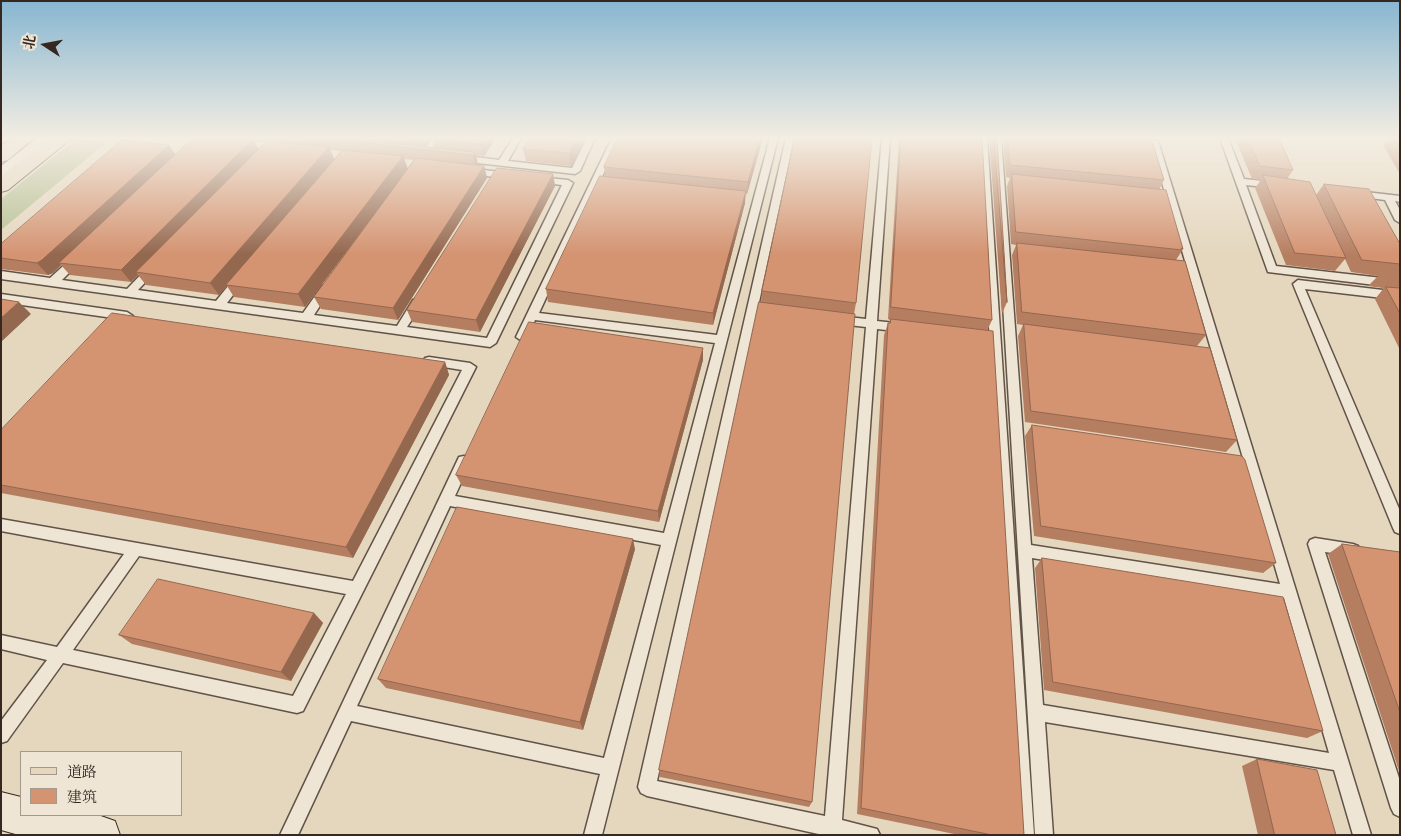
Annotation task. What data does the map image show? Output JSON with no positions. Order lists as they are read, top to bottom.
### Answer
{
  "legend": ["道路", "建筑"],
  "north": "left"
}
